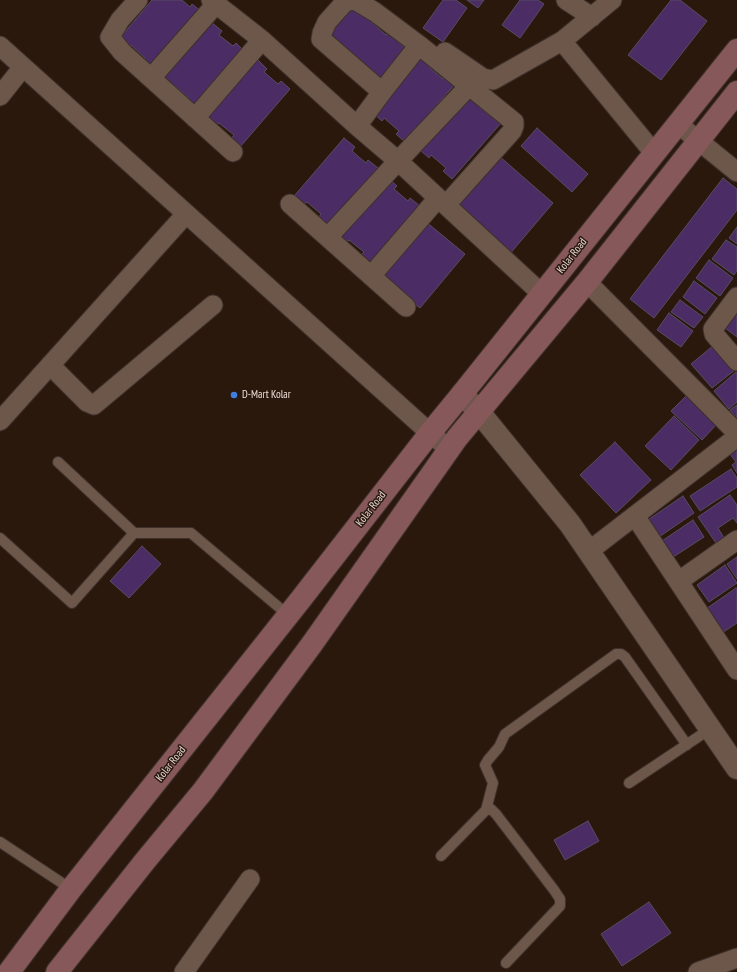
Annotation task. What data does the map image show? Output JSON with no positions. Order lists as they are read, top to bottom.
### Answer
{
  "streets": {
    "main road": ["Kolar Road"]
  },
  "places": ["D-Mart Kolar"]
}
